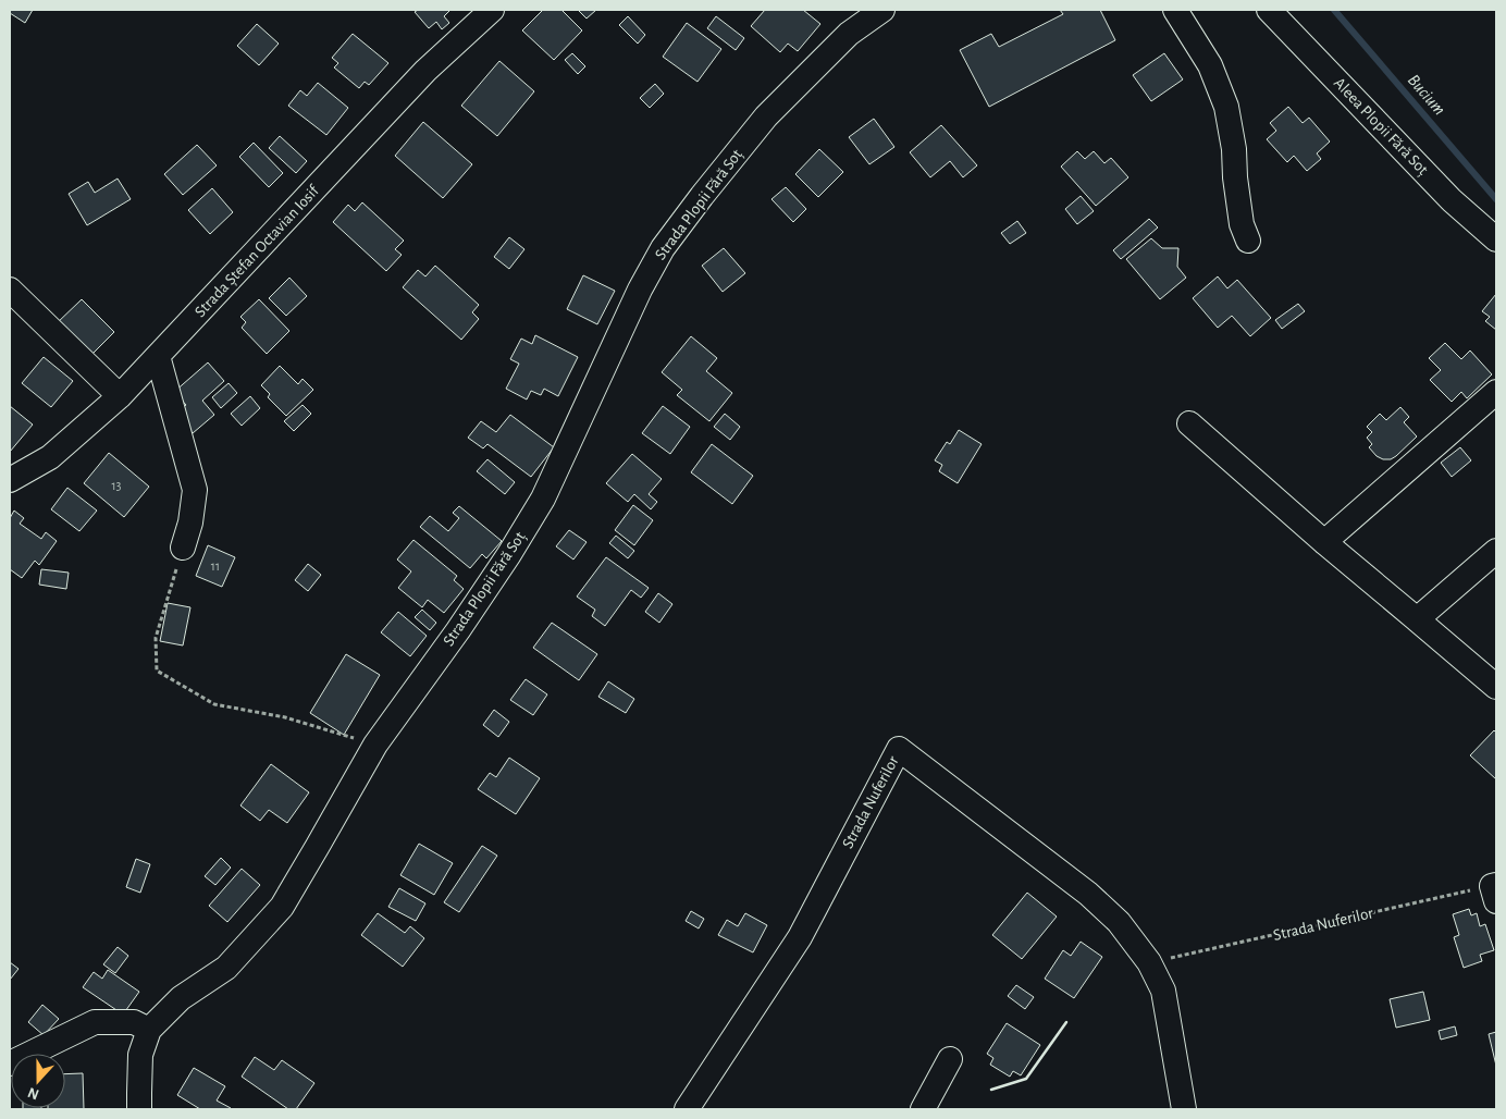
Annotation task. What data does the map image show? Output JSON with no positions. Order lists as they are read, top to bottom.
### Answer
{
  "streets": {
    "street": [
      "Aleea Plopii Fără Soț",
      "Strada Plopii Fără Soț",
      "Strada Ștefan Octavian Iosif",
      "Strada Nuferilor"
    ]
  },
  "water": ["Bucium"],
  "house_numbers": ["13", "11"],
  "north": "bottom"
}
